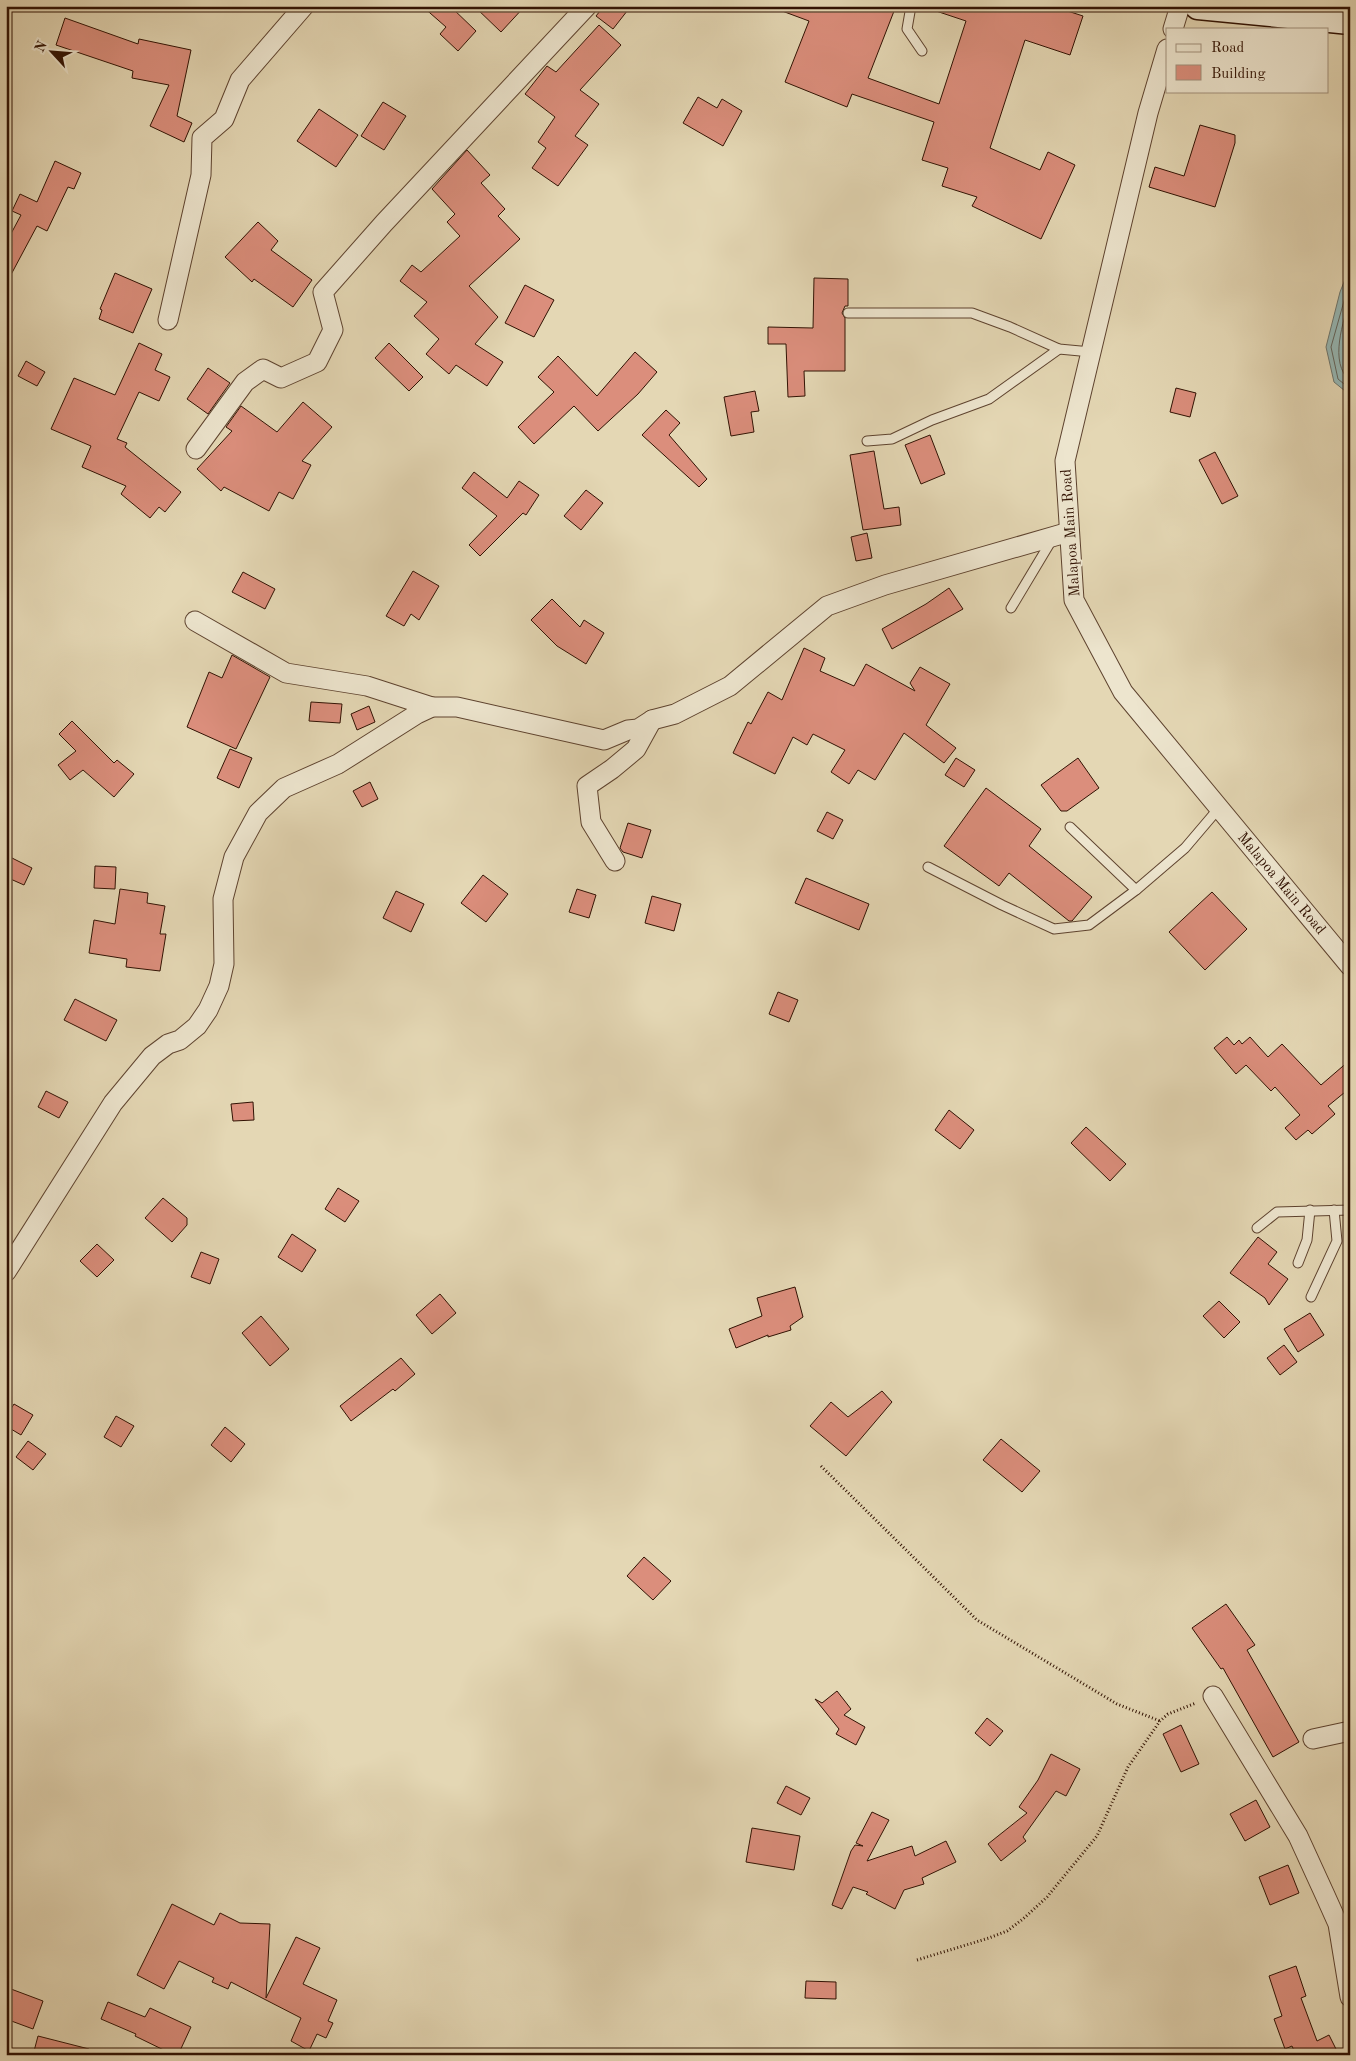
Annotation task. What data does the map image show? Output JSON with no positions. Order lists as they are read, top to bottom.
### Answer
{
  "streets": {
    "street": ["Malapoa Main Road"]
  },
  "legend": ["Road", "Building"],
  "north": "top left"
}
